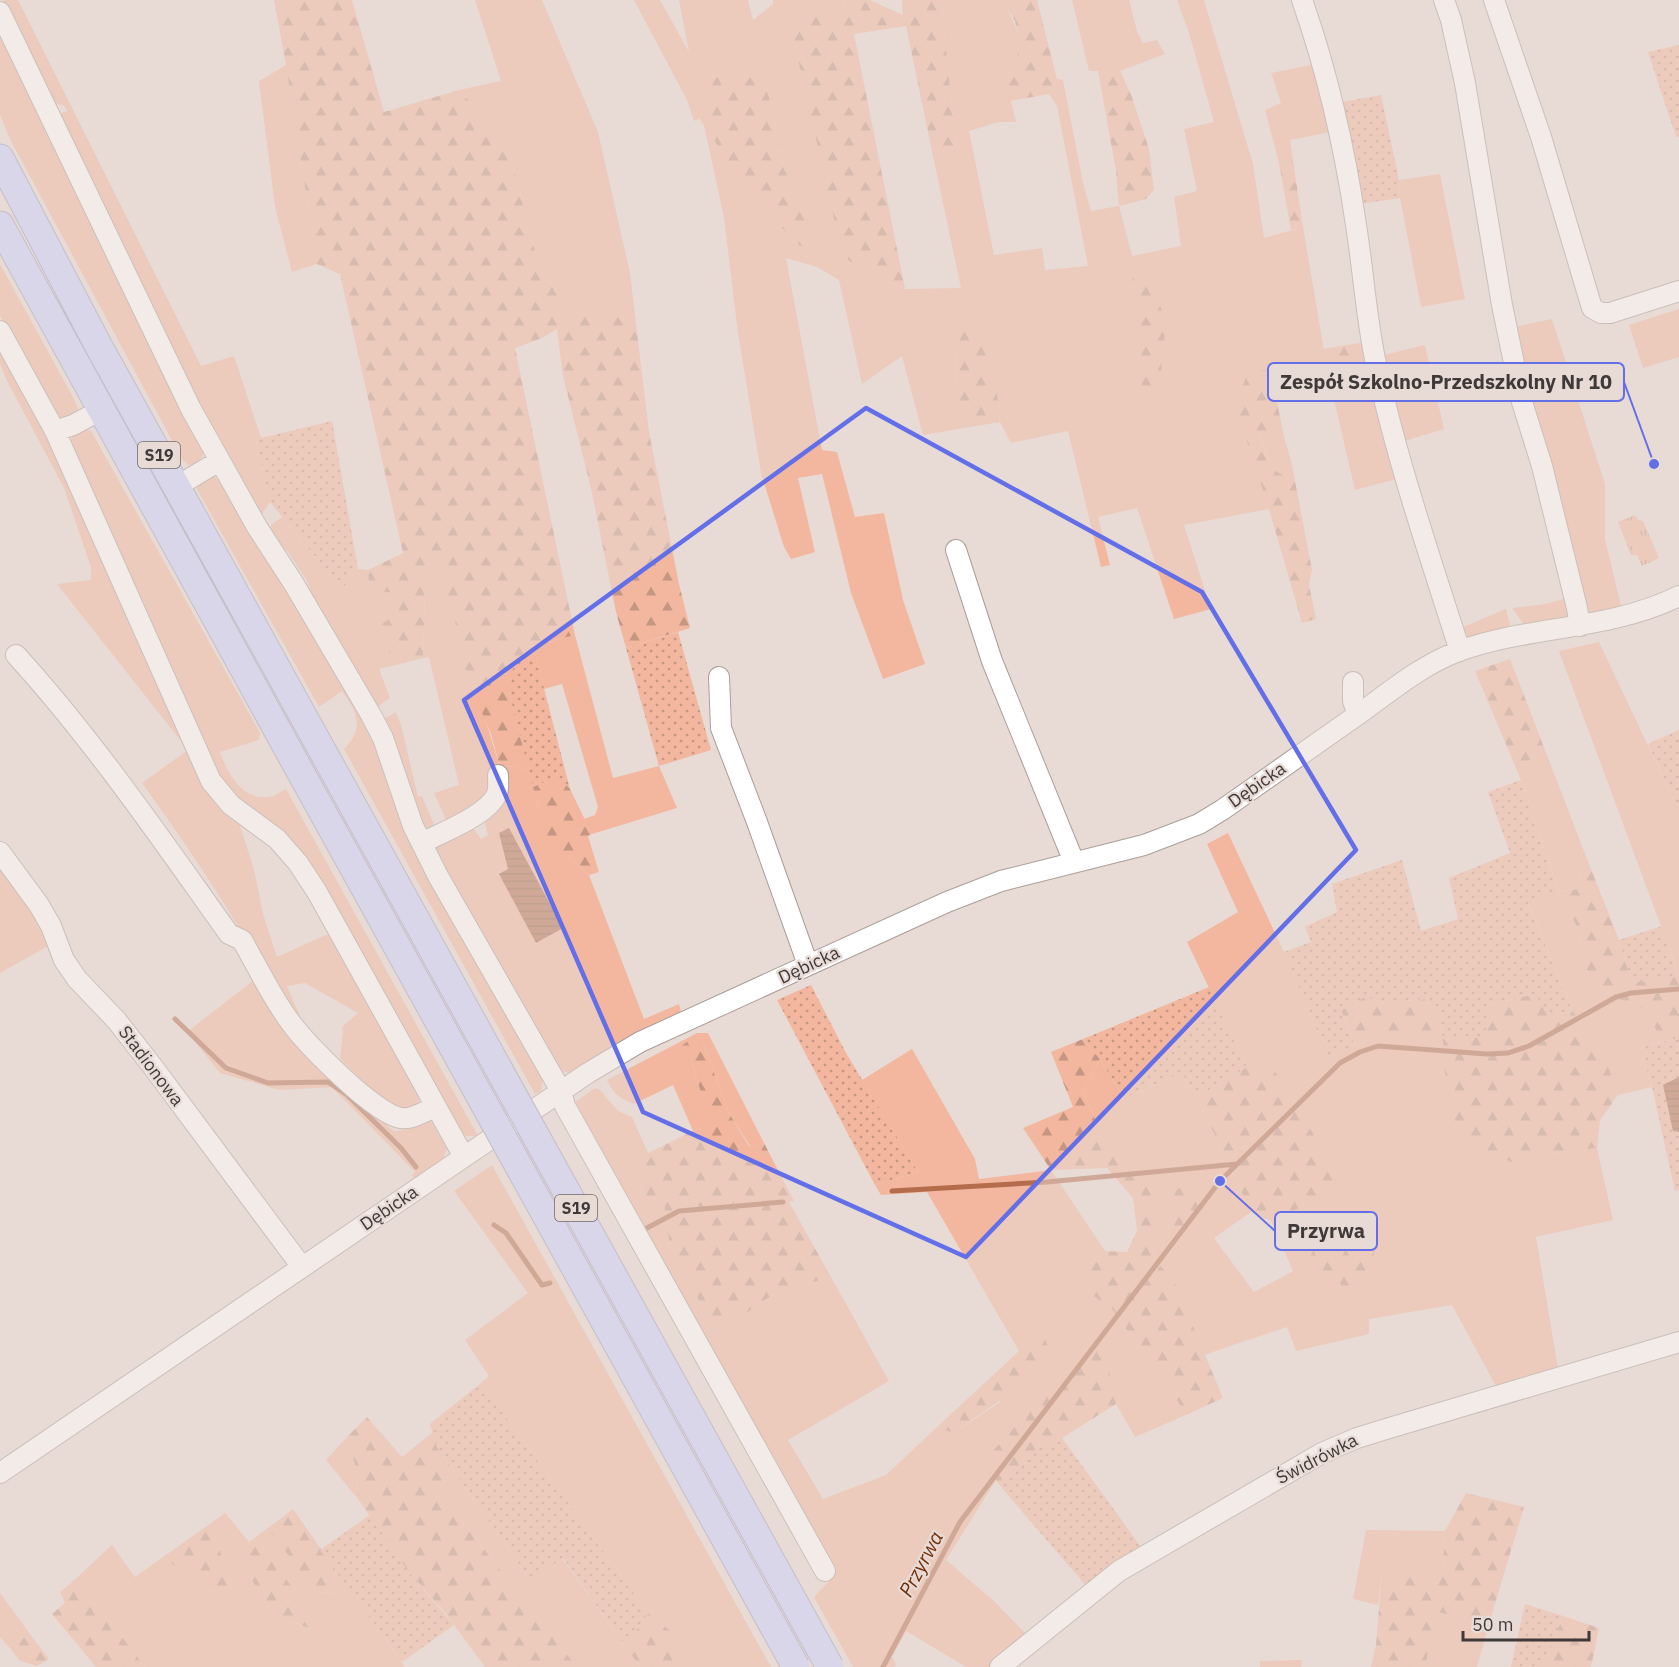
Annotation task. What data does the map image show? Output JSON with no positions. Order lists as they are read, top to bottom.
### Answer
{
  "streets": {
    "highway": ["S19"],
    "street": ["Dębicka", "Stadionowa", "Świdrówka"]
  },
  "crossings": [
    ["Dębicka", "Stadionowa"]
  ],
  "water": ["Przyrwa"],
  "places": ["Zespół Szkolno-Przedszkolny Nr 10", "Przyrwa"],
  "scale_bar": "50 m"
}
